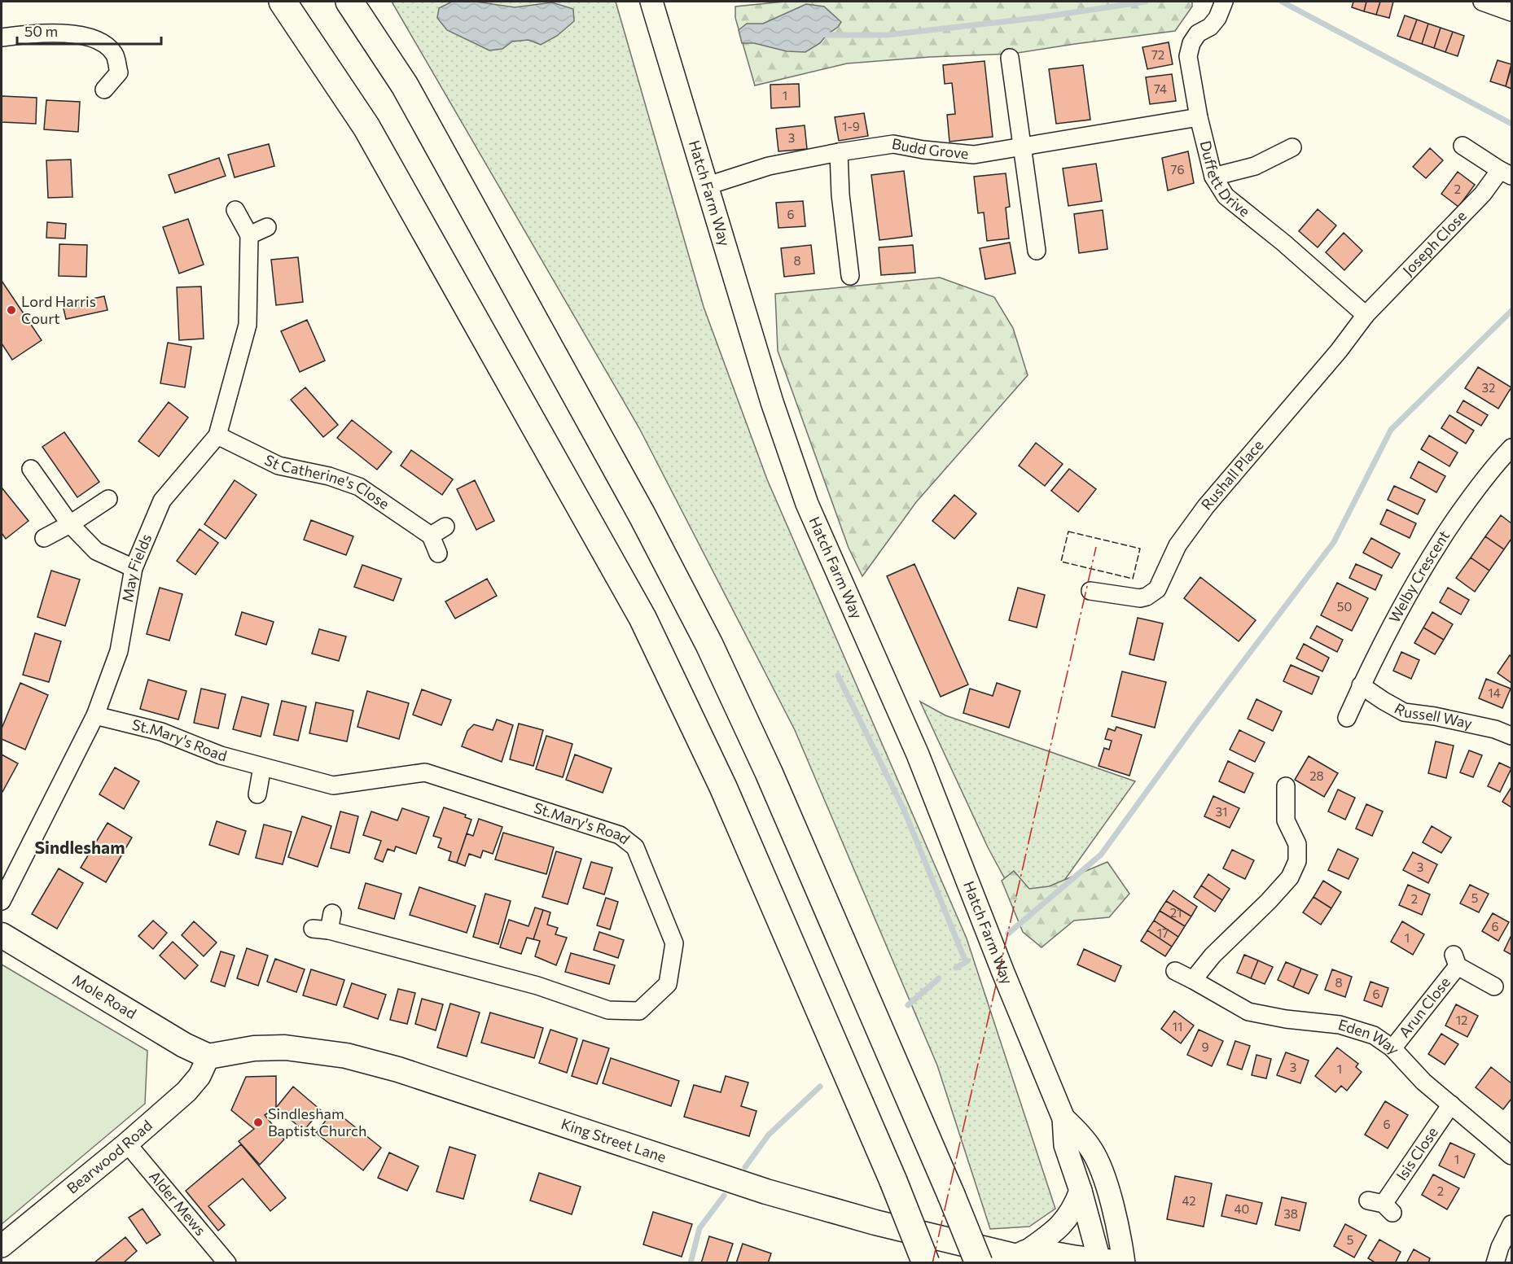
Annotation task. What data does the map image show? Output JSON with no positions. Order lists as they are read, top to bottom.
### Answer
{
  "streets": {
    "main road": ["Mole Road", "King Street Lane"],
    "street": [
      "Budd Grove",
      "Duffett Drive",
      "Hatch Farm Way",
      "Joseph Close",
      "Rushall Place",
      "St Catherine's Close",
      "May Fields",
      "Welby Crescent",
      "Russell Way",
      "St.Mary's Road",
      "Arun Close",
      "Eden Way",
      "Isis Close",
      "Bearwood Road",
      "Alder Mews"
    ]
  },
  "crossings": [
    ["Budd Grove", "Duffett Drive"],
    ["Budd Grove", "Hatch Farm Way"],
    ["Duffett Drive", "Joseph Close"],
    ["Duffett Drive", "Rushall Place"],
    ["Hatch Farm Way", "King Street Lane"],
    ["Joseph Close", "Rushall Place"],
    ["St Catherine's Close", "May Fields"],
    ["May Fields", "St.Mary's Road"],
    ["Welby Crescent", "Russell Way"],
    ["Mole Road", "King Street Lane"],
    ["Mole Road", "Bearwood Road"],
    ["Arun Close", "Eden Way"],
    ["Eden Way", "Isis Close"],
    ["King Street Lane", "Bearwood Road"],
    ["Bearwood Road", "Alder Mews"]
  ],
  "districts": ["Sindlesham"],
  "places": ["Lord Harris Court", "Sindlesham Baptist Church"],
  "house_numbers": [
    "72",
    "74",
    "1",
    "1-9",
    "3",
    "76",
    "2",
    "6",
    "8",
    "32",
    "50",
    "14",
    "28",
    "31",
    "3",
    "5",
    "2",
    "21",
    "6",
    "17",
    "1",
    "8",
    "6",
    "12",
    "11",
    "9",
    "3",
    "1",
    "6",
    "1",
    "2",
    "42",
    "40",
    "38",
    "5"
  ],
  "scale_bar": "50 m"
}
